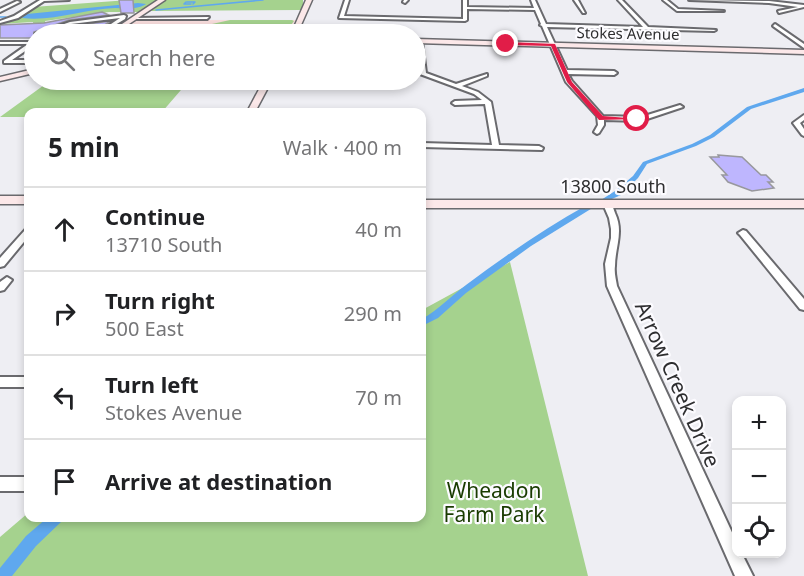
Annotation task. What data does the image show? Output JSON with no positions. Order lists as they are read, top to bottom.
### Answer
{
  "streets": {
    "street": ["Stokes Avenue", "13800 South", "Arrow Creek Drive"]
  },
  "crossings": [
    ["13800 South", "Arrow Creek Drive"]
  ],
  "parks": ["Wheadon Farm Park"],
  "page": {
    "search": "Search here",
    "heading": ["5 min", "Walk · 400 m"],
    "list": [
      ["Continue", "13710 South", "40 m"],
      ["Turn right", "500 East", "290 m"],
      ["Turn left", "Stokes Avenue", "70 m"],
      "Arrive at destination"
    ],
    "map_buttons": ["+", "−"]
  }
}
